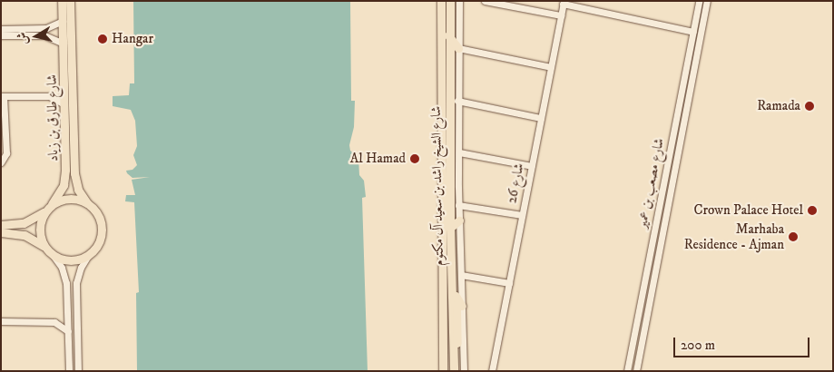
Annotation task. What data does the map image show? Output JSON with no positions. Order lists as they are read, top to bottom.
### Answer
{
  "streets": {
    "main road": ["شارع طارق بن زياد", "شارع الشيخ راشد بن سعيد آل مكتوم"],
    "street": ["شارع 26", "شارع مصعب بن عمير"]
  },
  "places": [
    "Hangar",
    "Ramada",
    "Al Hamad",
    "Crown Palace Hotel",
    "Marhaba Residence - Ajman"
  ],
  "scale_bar": "200 m",
  "north": "left"
}
